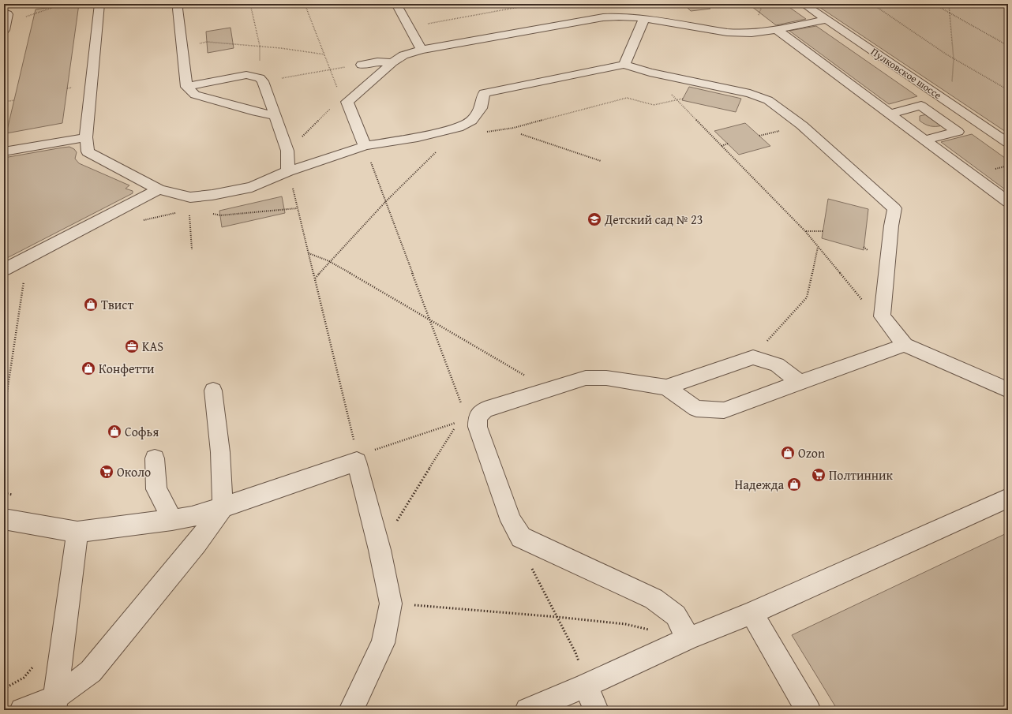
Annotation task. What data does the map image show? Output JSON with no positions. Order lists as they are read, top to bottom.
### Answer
{
  "streets": {
    "street": ["Пулковское шоссе"]
  },
  "places": {
    "school or university": ["Детский сад № 23"],
    "shop": [
      "Твист",
      "Конфетти",
      "Софья",
      "Ozon",
      "Надежда"
    ],
    "office": ["KAS"],
    "supermarket": ["Около", "Полтинник"]
  }
}
